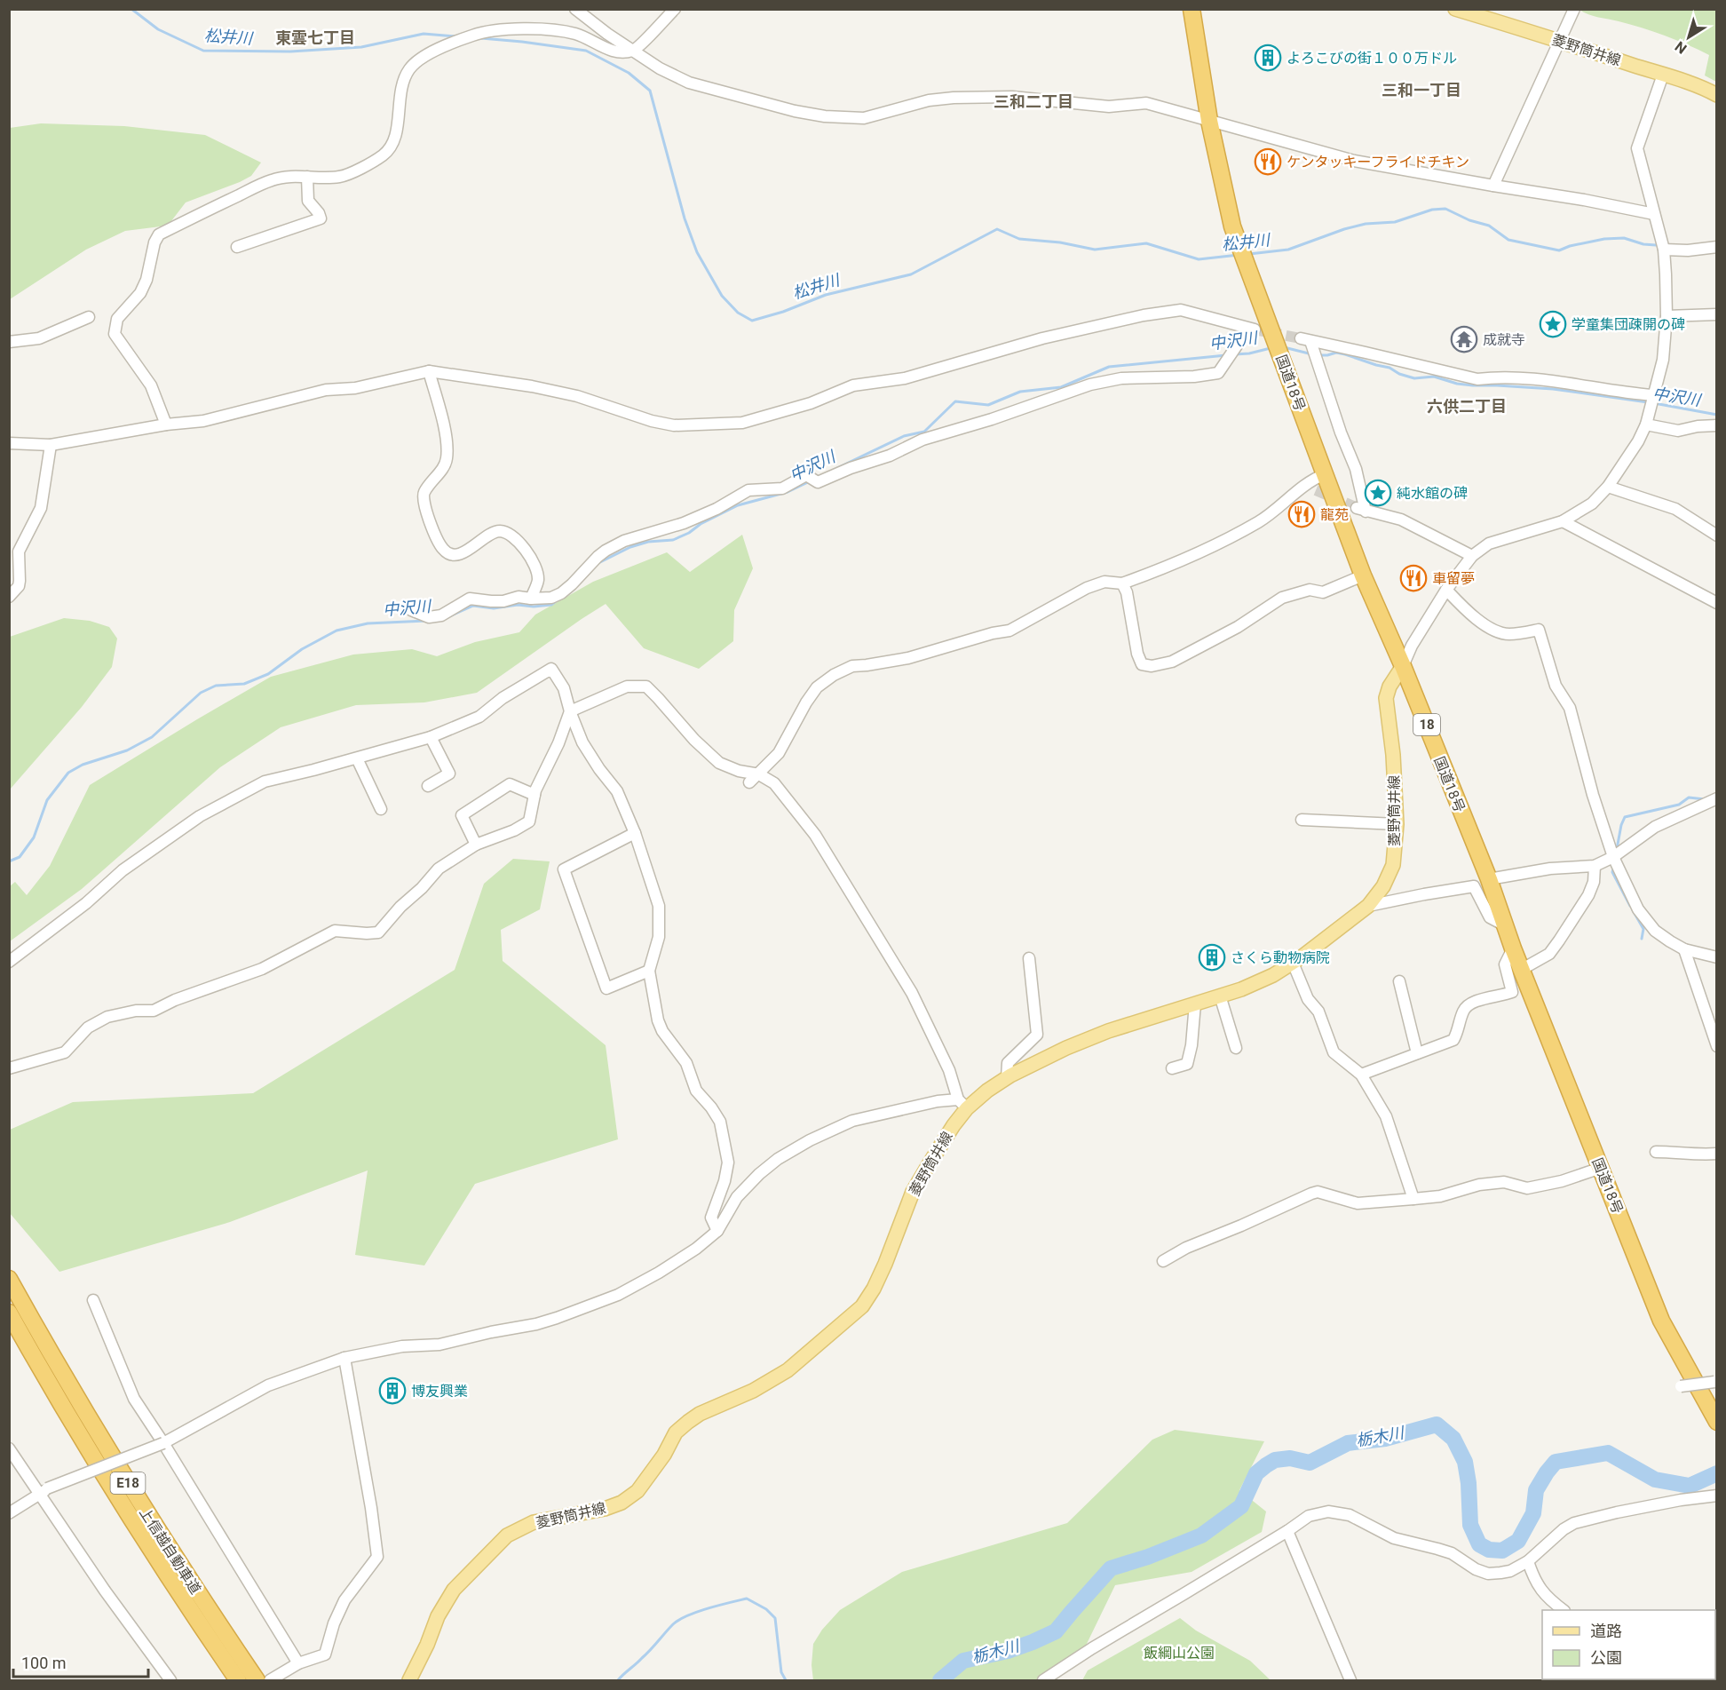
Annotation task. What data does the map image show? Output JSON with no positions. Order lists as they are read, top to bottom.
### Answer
{
  "streets": {
    "highway": [
      "国道18号",
      "18",
      "E18",
      "上信越自動車道"
    ],
    "main road": ["菱野筒井線"]
  },
  "crossings": [
    ["菱野筒井線", "国道18号"]
  ],
  "districts": [
    "東雲七丁目",
    "三和一丁目",
    "三和二丁目",
    "六供二丁目"
  ],
  "water": ["松井川", "中沢川", "栃木川"],
  "parks": ["飯綱山公園"],
  "places": {
    "building": ["よろこびの街１００万ドル", "さくら動物病院", "博友興業"],
    "restaurant": ["ケンタッキーフライドチキン", "龍苑", "車留夢"],
    "place": ["学童集団疎開の碑", "純水館の碑"],
    "temple": ["成就寺"]
  },
  "legend": ["道路", "公園"],
  "scale_bar": "100 m",
  "north": "bottom left"
}
